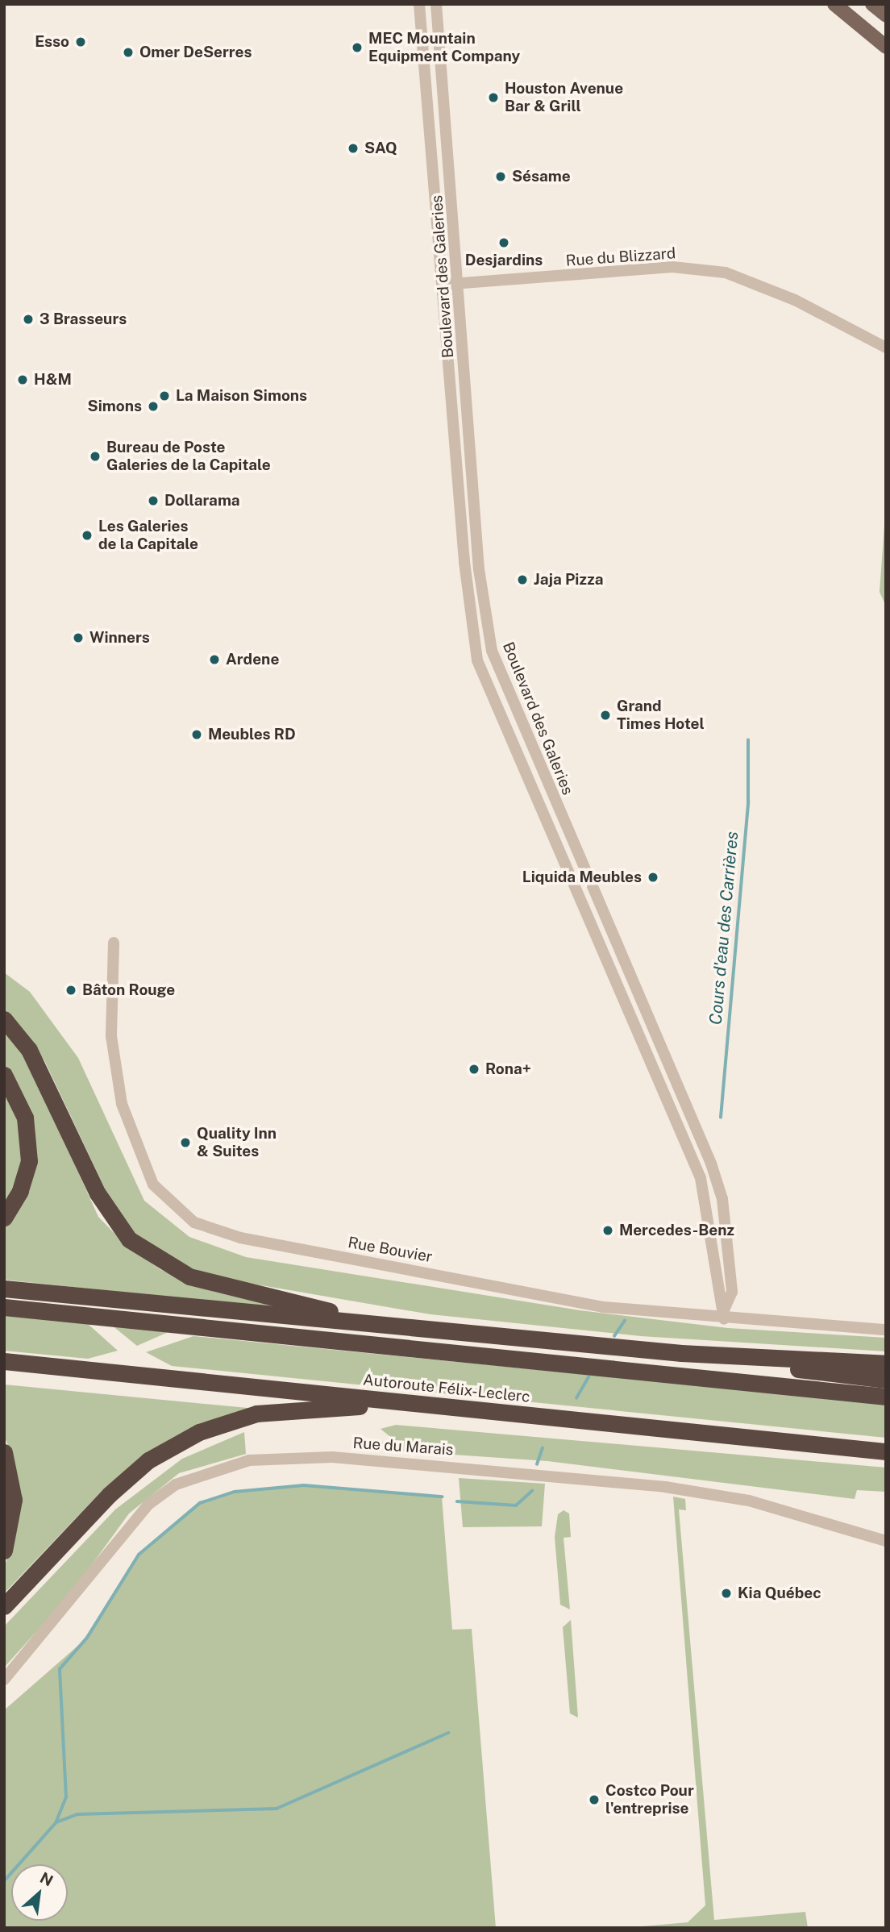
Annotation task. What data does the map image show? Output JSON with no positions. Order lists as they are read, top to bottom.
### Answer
{
  "streets": {
    "highway": ["Autoroute Félix-Leclerc"],
    "street": [
      "Rue du Blizzard",
      "Boulevard des Galeries",
      "Rue Bouvier",
      "Rue du Marais"
    ]
  },
  "crossings": [
    ["Rue du Blizzard", "Boulevard des Galeries"],
    ["Boulevard des Galeries", "Rue Bouvier"]
  ],
  "water": ["Cours d'eau des Carrières"],
  "places": [
    "Esso",
    "MEC Mountain Equipment Company",
    "Omer DeSerres",
    "Houston Avenue Bar & Grill",
    "SAQ",
    "Sésame",
    "Desjardins",
    "3 Brasseurs",
    "H&M",
    "La Maison Simons",
    "Simons",
    "Bureau de Poste Galeries de la Capitale",
    "Dollarama",
    "Les Galeries de la Capitale",
    "Jaja Pizza",
    "Winners",
    "Ardene",
    "Grand Times Hotel",
    "Meubles RD",
    "Liquida Meubles",
    "Bâton Rouge",
    "Rona+",
    "Quality Inn & Suites",
    "Mercedes-Benz",
    "Kia Québec",
    "Costco Pour l'entreprise"
  ],
  "north": "top right"
}
